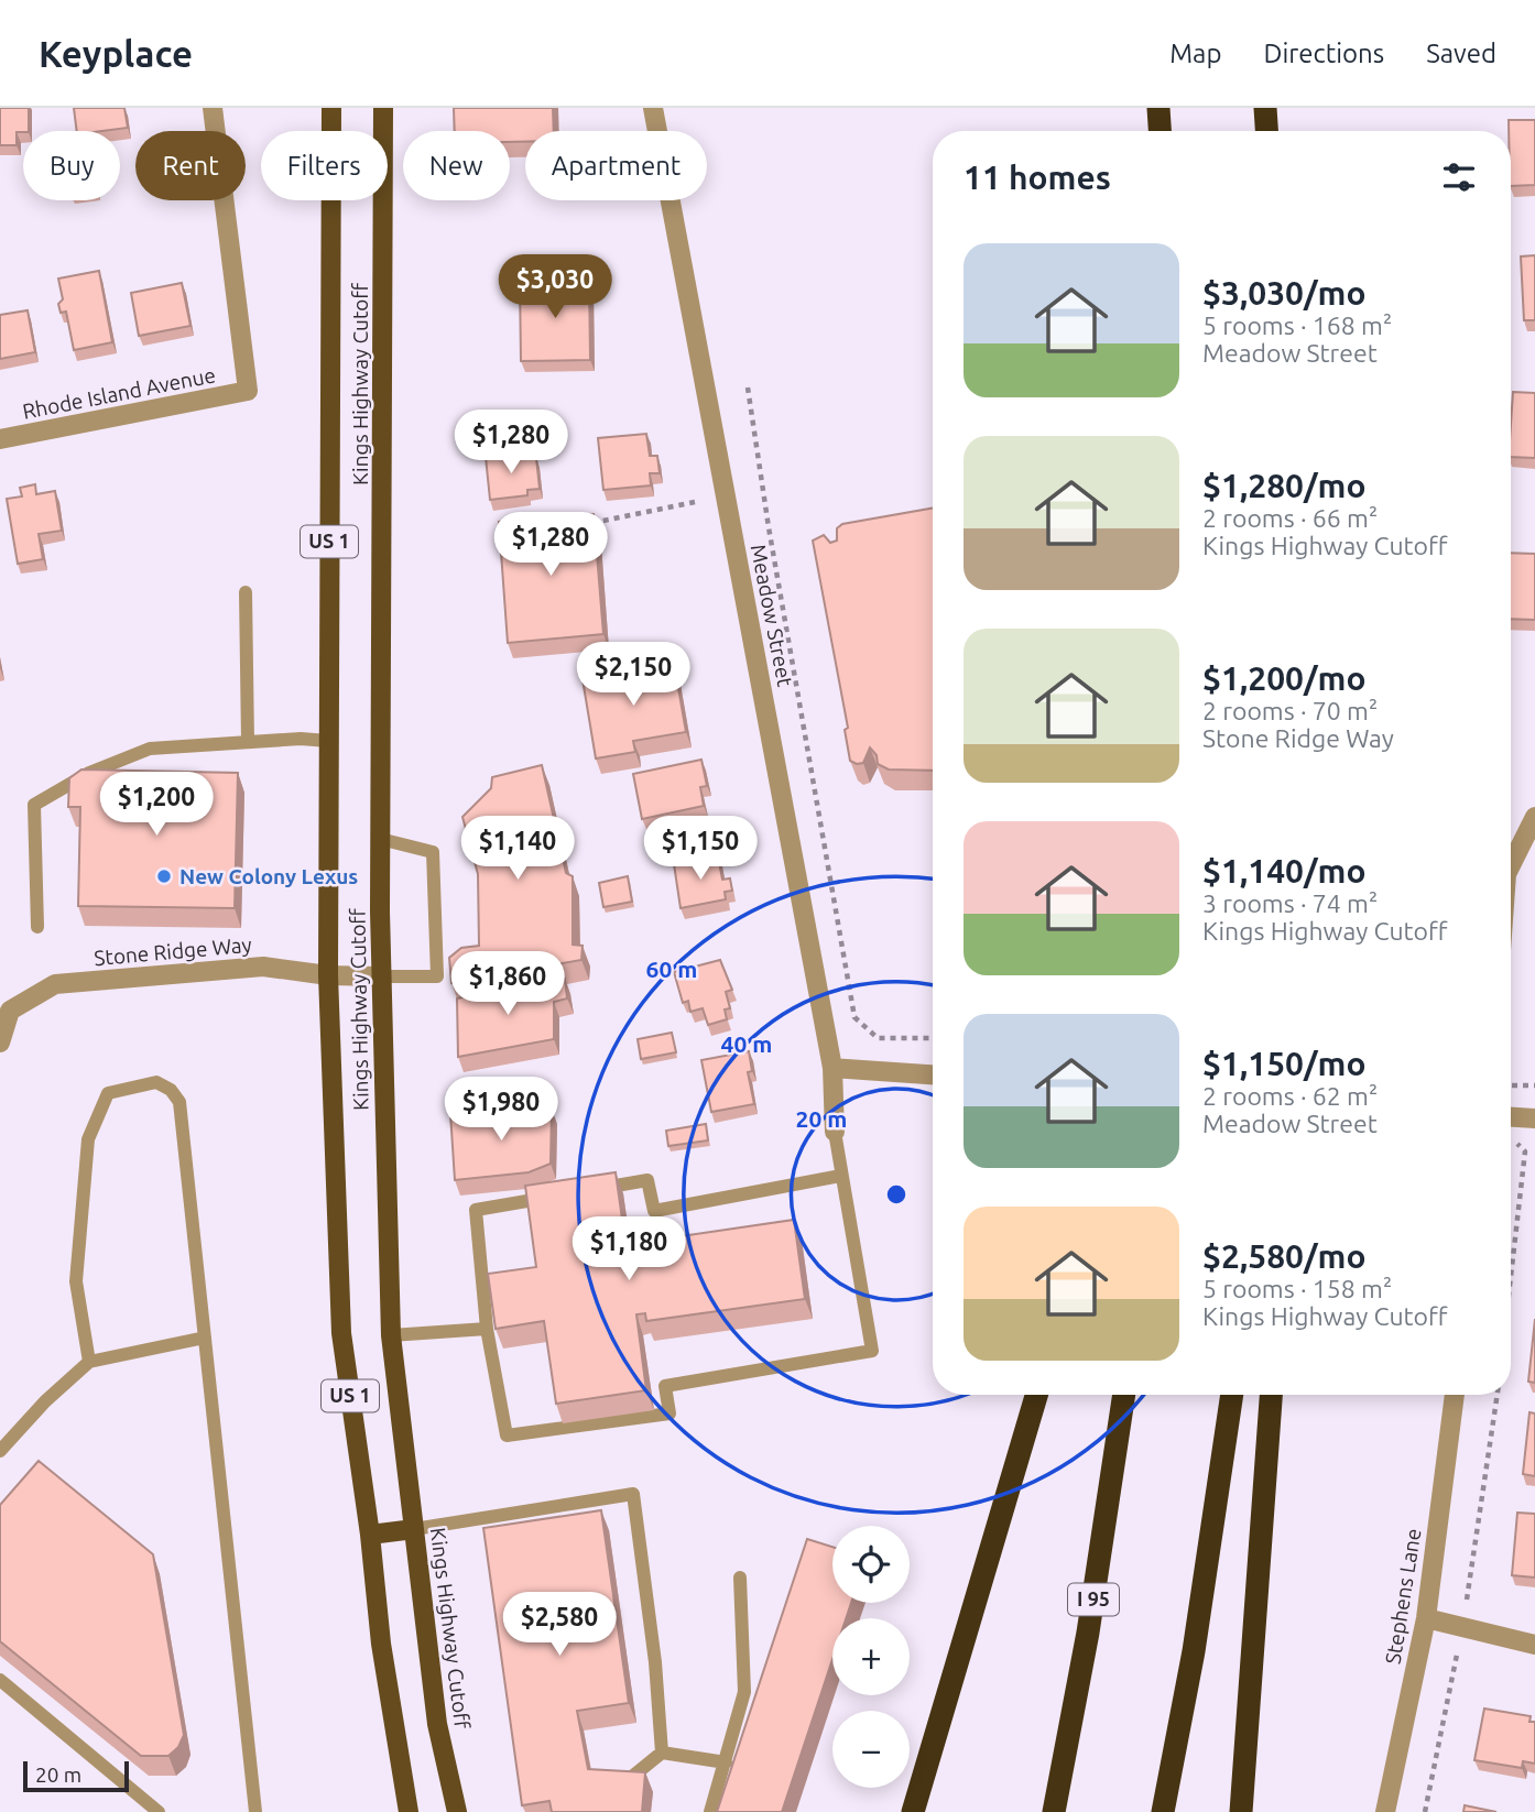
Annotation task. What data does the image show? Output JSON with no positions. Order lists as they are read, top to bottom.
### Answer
{
  "streets": {
    "highway": ["I 95"],
    "main road": ["Kings Highway Cutoff", "US 1"],
    "street": [
      "Rhode Island Avenue",
      "Meadow Street",
      "Stone Ridge Way",
      "Stephens Lane"
    ]
  },
  "crossings": [
    ["Kings Highway Cutoff", "Stone Ridge Way"]
  ],
  "places": ["New Colony Lexus"],
  "scale_bar": "20 m",
  "page": {
    "header": "Keyplace",
    "nav": ["Map", "Directions", "Saved"],
    "chip": [
      "Buy",
      "Rent",
      "Filters",
      "New",
      "Apartment"
    ],
    "heading": "11 homes",
    "list": [
      {
        "name": "$3,030/mo",
        "note": "5 rooms · 168 m² · Meadow Street"
      },
      {
        "name": "$1,280/mo",
        "note": "2 rooms · 66 m² · Kings Highway Cutoff"
      },
      {
        "name": "$1,200/mo",
        "note": "2 rooms · 70 m² · Stone Ridge Way"
      },
      {
        "name": "$1,140/mo",
        "note": "3 rooms · 74 m² · Kings Highway Cutoff"
      },
      {
        "name": "$1,150/mo",
        "note": "2 rooms · 62 m² · Meadow Street"
      },
      {
        "name": "$2,580/mo",
        "note": "5 rooms · 158 m² · Kings Highway Cutoff"
      }
    ],
    "price": [
      "$3,030",
      "$1,280",
      "$1,280",
      "$2,150",
      "$1,200",
      "$1,140",
      "$1,150",
      "$1,860",
      "$1,980",
      "$1,180",
      "$2,580"
    ],
    "map_buttons": ["+", "−"],
    "scale": "20 m"
  },
  "rings": ["60 m", "40 m", "20 m"]
}
